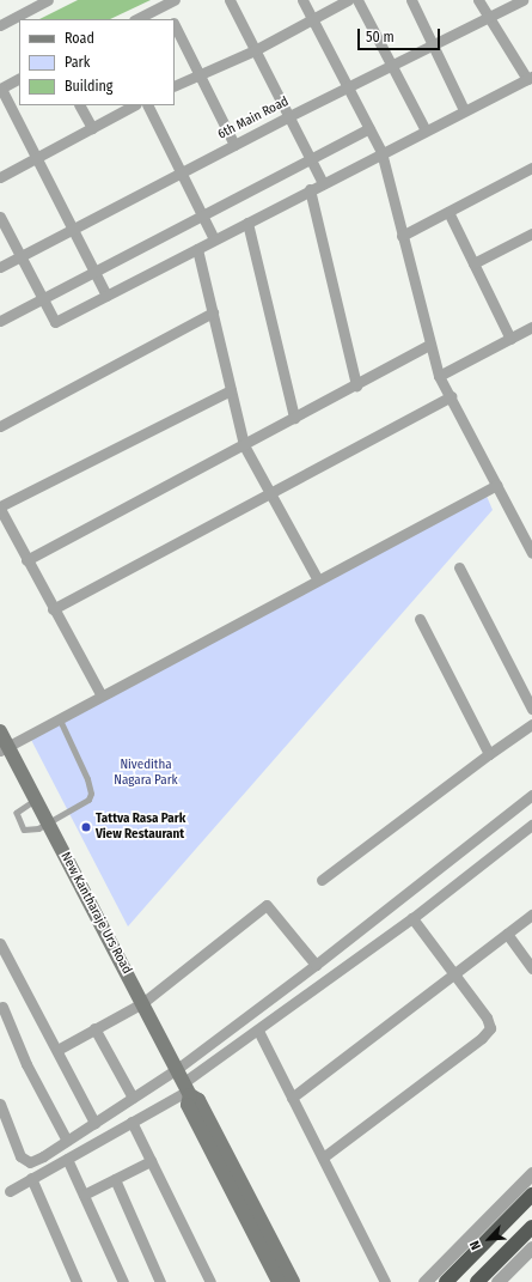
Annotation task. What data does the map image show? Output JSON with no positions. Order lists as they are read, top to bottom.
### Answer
{
  "streets": {
    "main road": ["New Kantharaje Urs Road"],
    "street": ["6th Main Road"]
  },
  "parks": ["Niveditha Nagara Park"],
  "places": ["Tattva Rasa Park View Restaurant"],
  "legend": ["Road", "Park", "Building"],
  "scale_bar": "50 m",
  "north": "bottom left"
}
